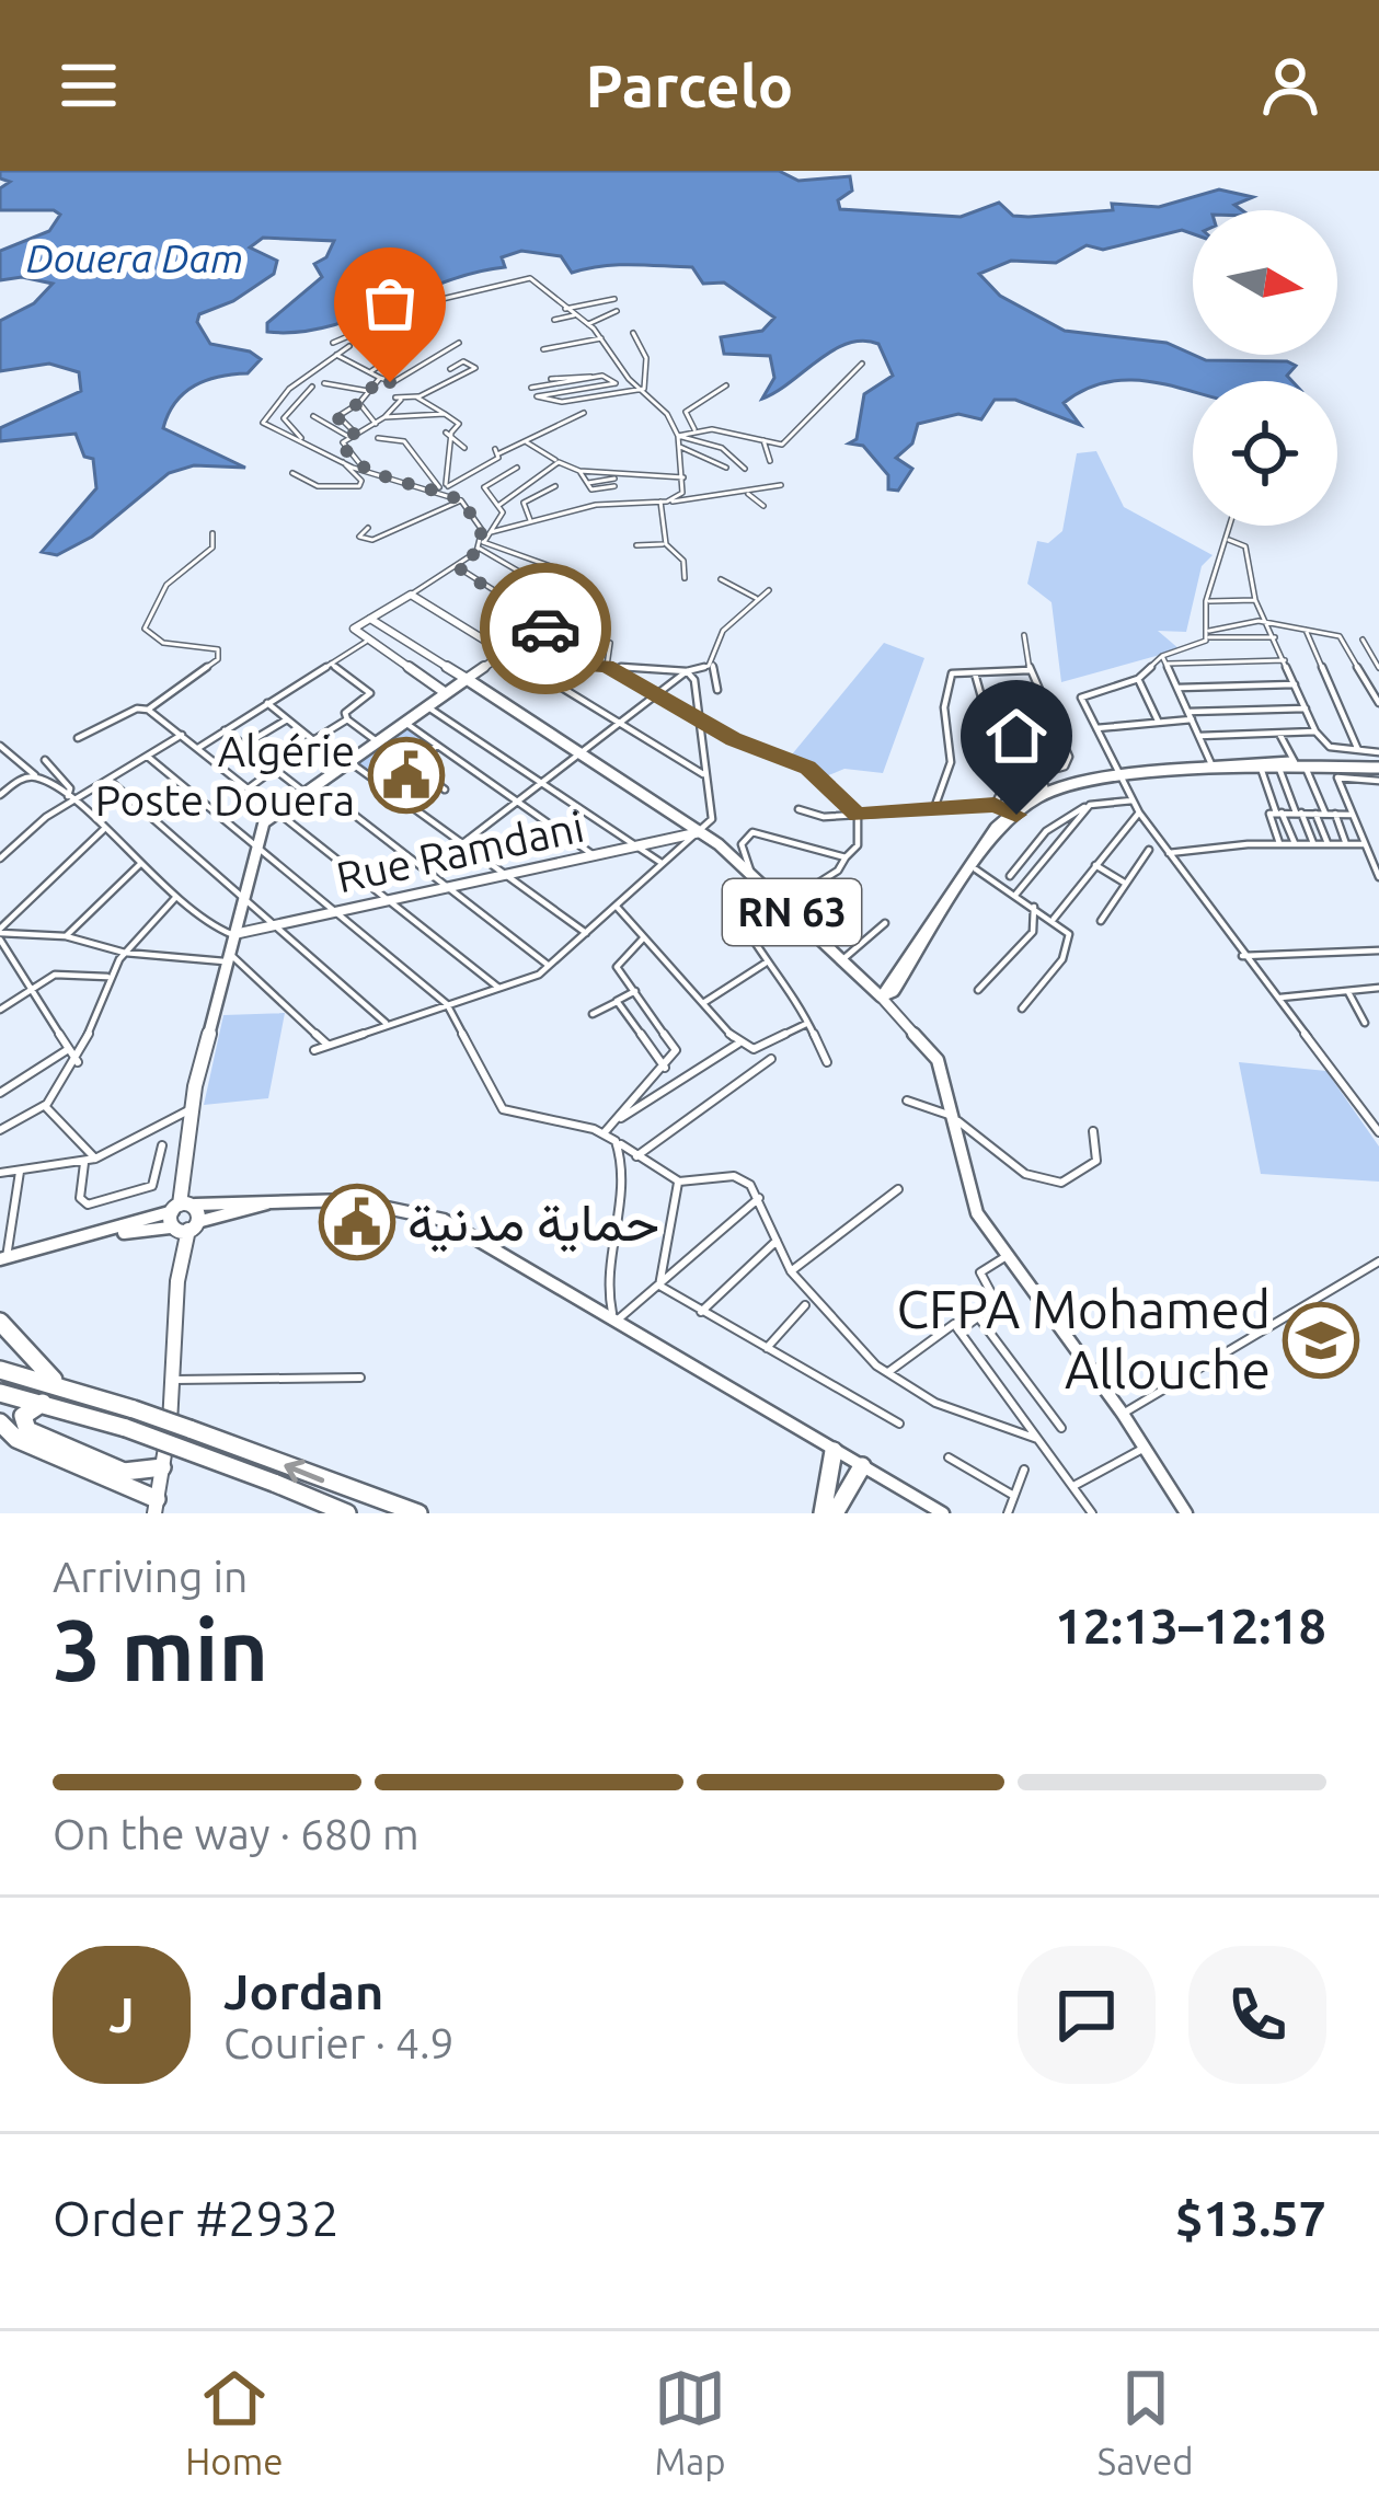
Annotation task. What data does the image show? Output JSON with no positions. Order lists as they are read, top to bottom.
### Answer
{
  "streets": {
    "main road": ["Rue Ramdani", "RN 63"]
  },
  "crossings": [
    ["Rue Ramdani", "RN 63"]
  ],
  "water": ["Douera Dam"],
  "places": {
    "public building": ["Algérie Poste Douera", "حماية مدنية"],
    "school or university": ["CFPA Mohamed Allouche"]
  },
  "north": "right",
  "page": {
    "header": "Parcelo",
    "heading": ["3 min", "Arriving in", "12:13–12:18"],
    "panel": [
      "Jordan",
      "Courier · 4.9",
      "Order #2932",
      "$13.57"
    ],
    "bar": "On the way · 680 m",
    "round": "J",
    "tabs": ["Home", "Map", "Saved"]
  }
}
